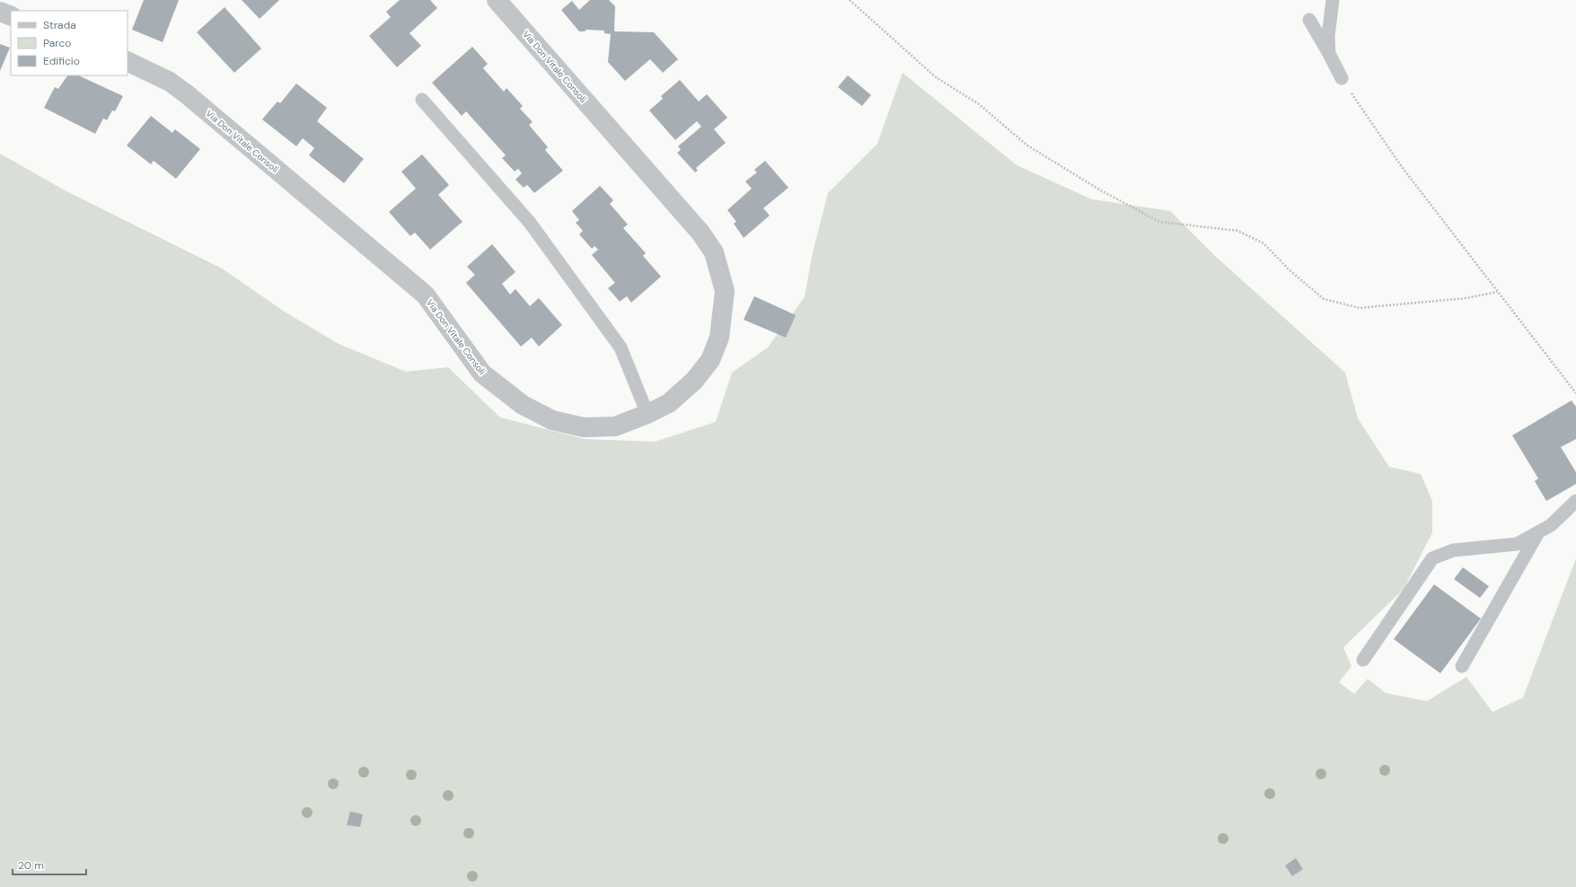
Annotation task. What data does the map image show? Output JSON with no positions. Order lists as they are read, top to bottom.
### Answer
{
  "streets": {
    "street": ["Via Don Vitale Consoli"]
  },
  "legend": ["Strada", "Parco", "Edificio"],
  "scale_bar": "20 m"
}
